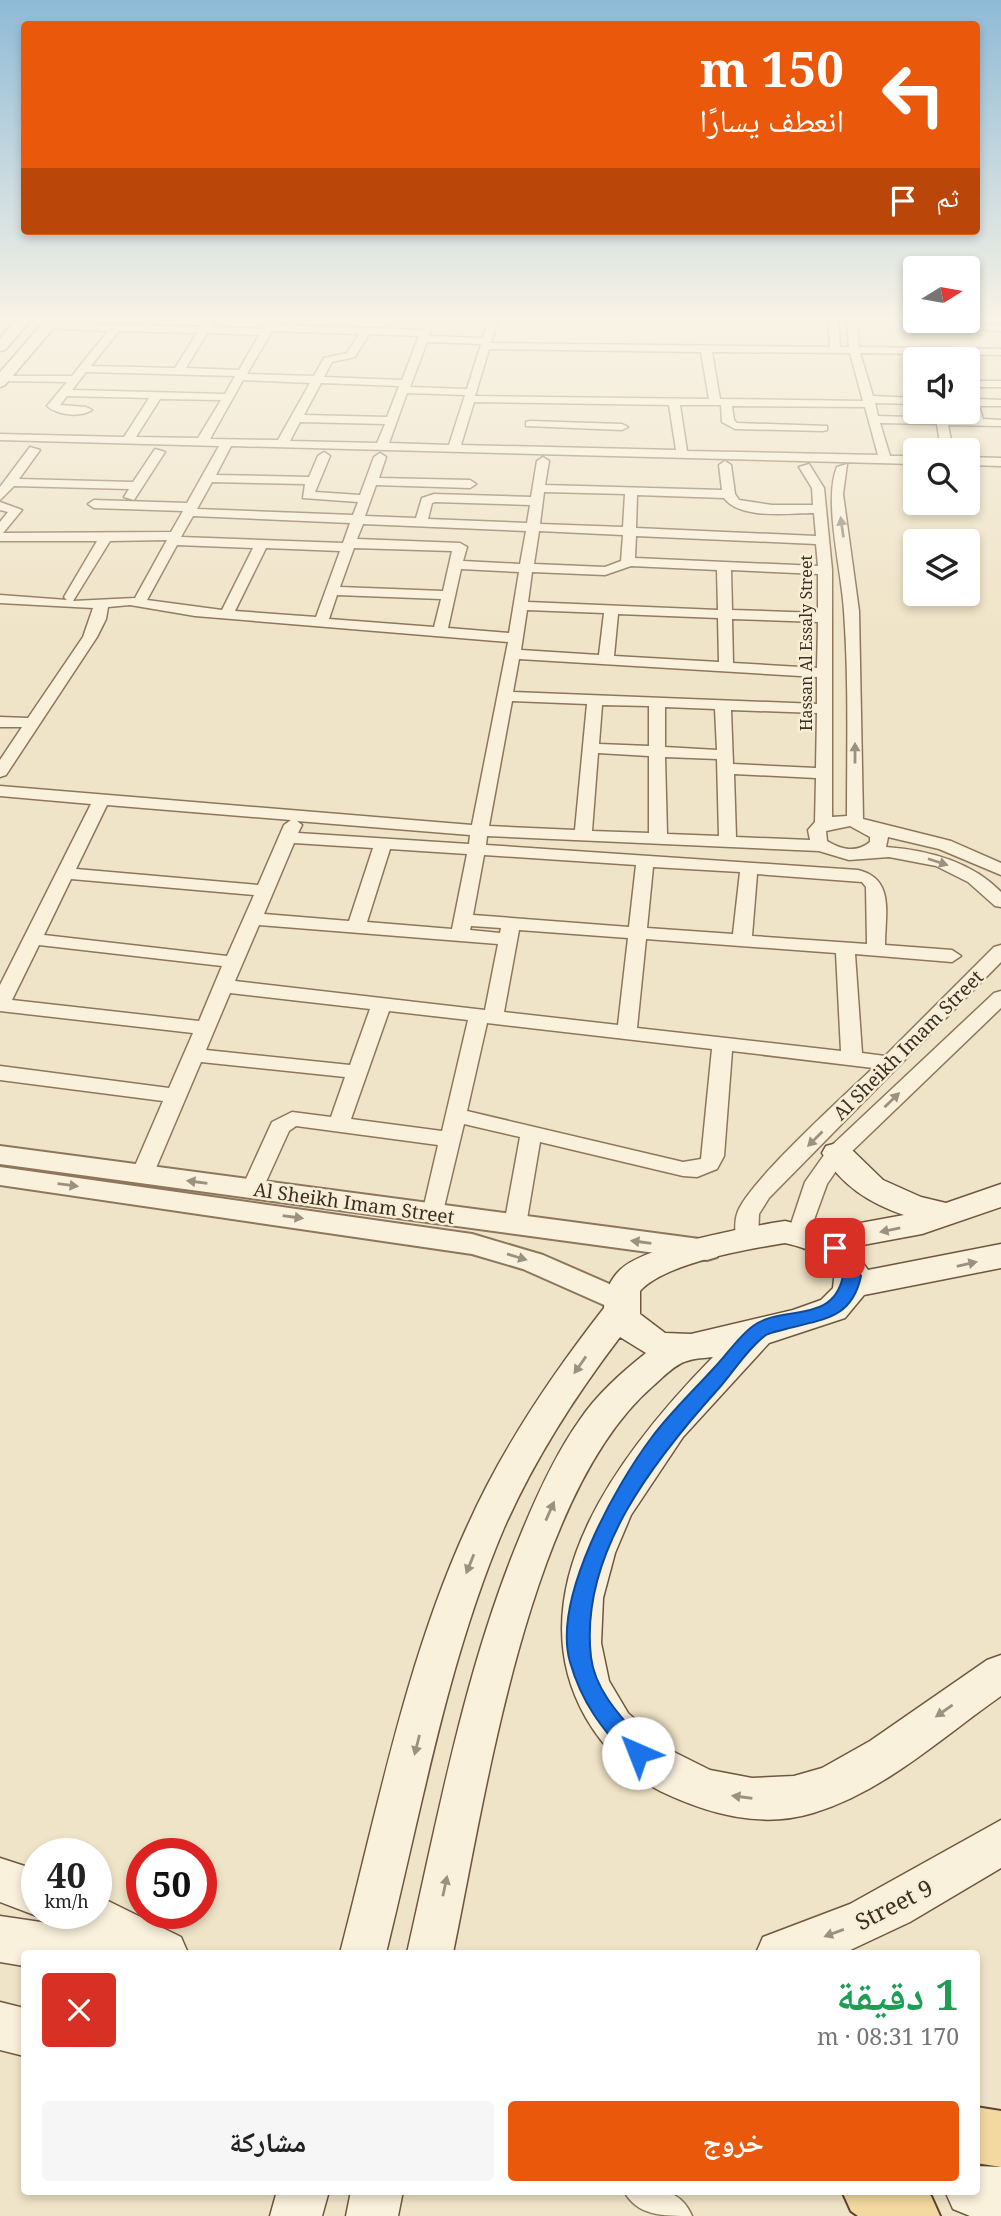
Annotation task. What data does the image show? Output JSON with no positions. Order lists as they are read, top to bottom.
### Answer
{
  "streets": {
    "main road": ["Street 9"],
    "street": ["Hassan Al Essaly Street", "Al Sheikh Imam Street"]
  },
  "one_way": ["Street 9"],
  "north": "right",
  "page": {
    "turn": ["150 m", "انعطف يسارًا"],
    "then": "ثم",
    "speed": "40 km/h",
    "limit": "50",
    "heading": ["1 دقيقة", "170 m · 08:31"],
    "buttons": ["خروج", "مشاركة"]
  }
}
